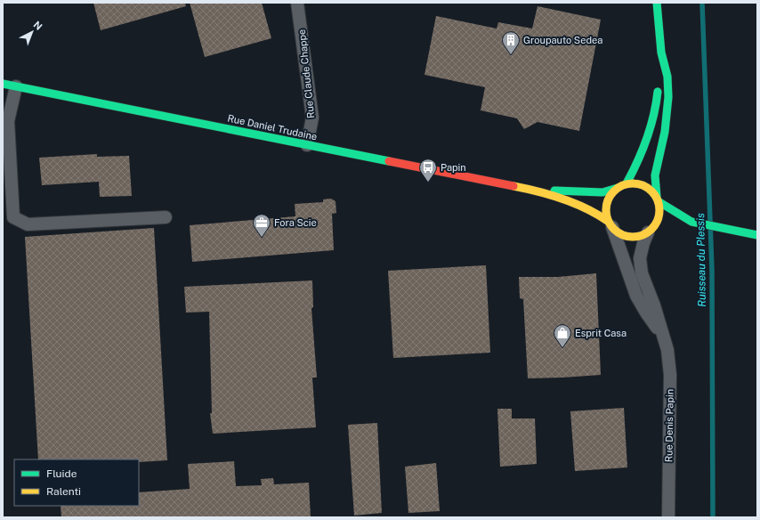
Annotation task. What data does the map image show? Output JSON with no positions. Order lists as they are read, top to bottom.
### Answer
{
  "streets": {
    "main road": ["Rue Daniel Trudaine"],
    "street": ["Rue Claude Chappe", "Rue Denis Papin"]
  },
  "crossings": [
    ["Rue Claude Chappe", "Rue Daniel Trudaine"],
    ["Rue Daniel Trudaine", "Rue Denis Papin"]
  ],
  "water": ["Ruisseau du Plessis"],
  "places": {
    "building": ["Groupauto Sedea"],
    "bus stop": ["Papin"],
    "office": ["Fora Scie"],
    "shop": ["Esprit Casa"]
  },
  "legend": ["Fluide", "Ralenti"],
  "north": "top right"
}
